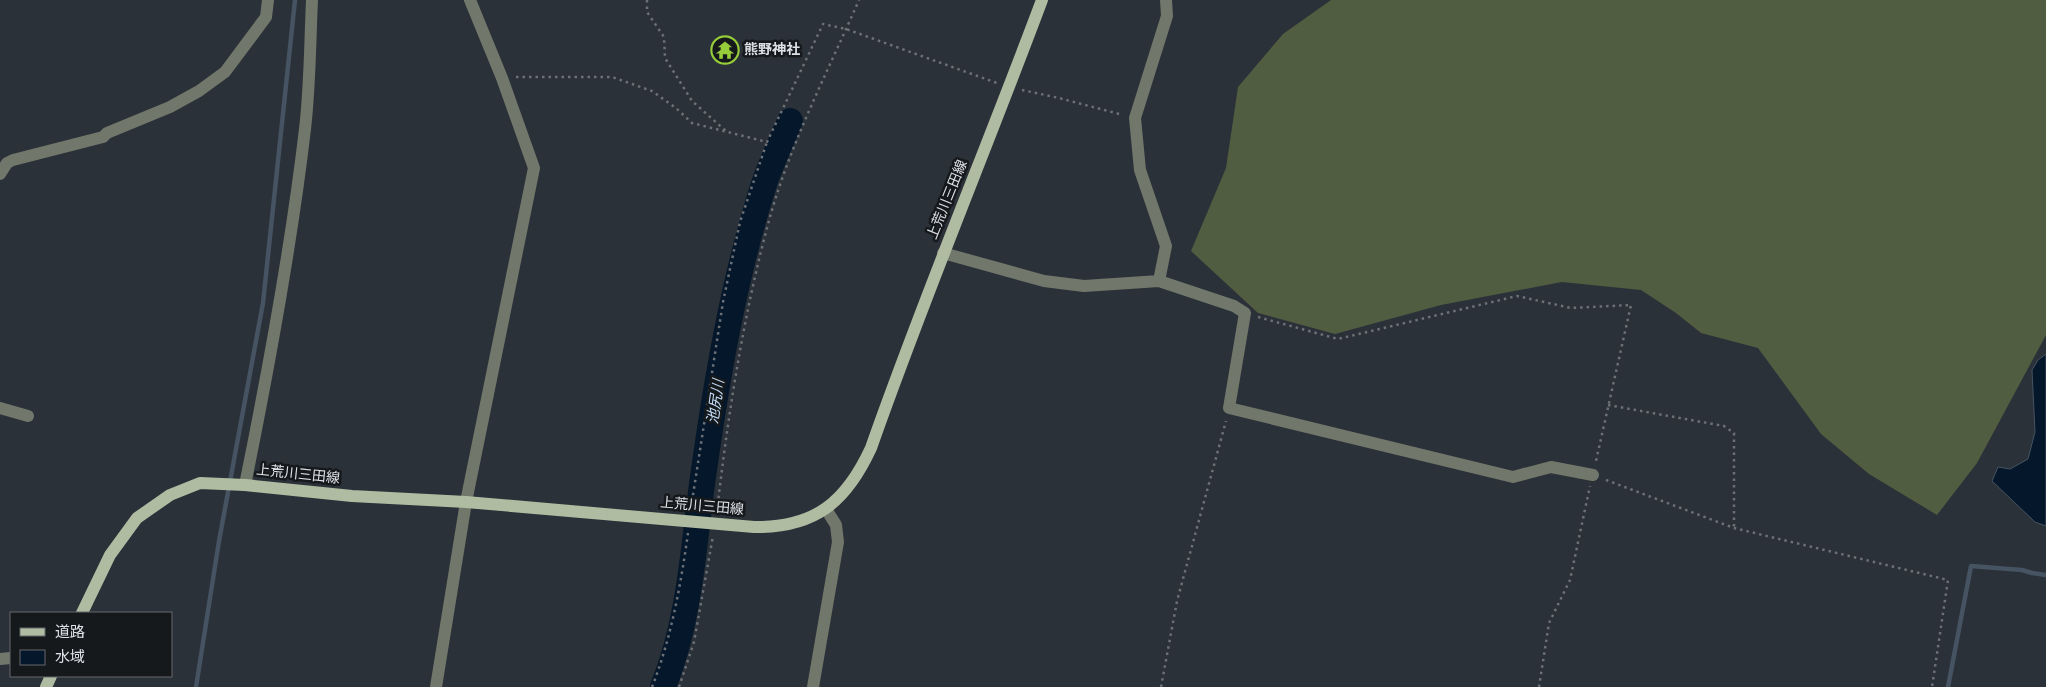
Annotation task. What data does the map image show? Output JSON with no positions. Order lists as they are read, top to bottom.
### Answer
{
  "streets": {
    "main road": ["上荒川三田線"]
  },
  "water": ["池尻川"],
  "places": {
    "temple": ["熊野神社"]
  },
  "legend": ["道路", "水域"]
}
